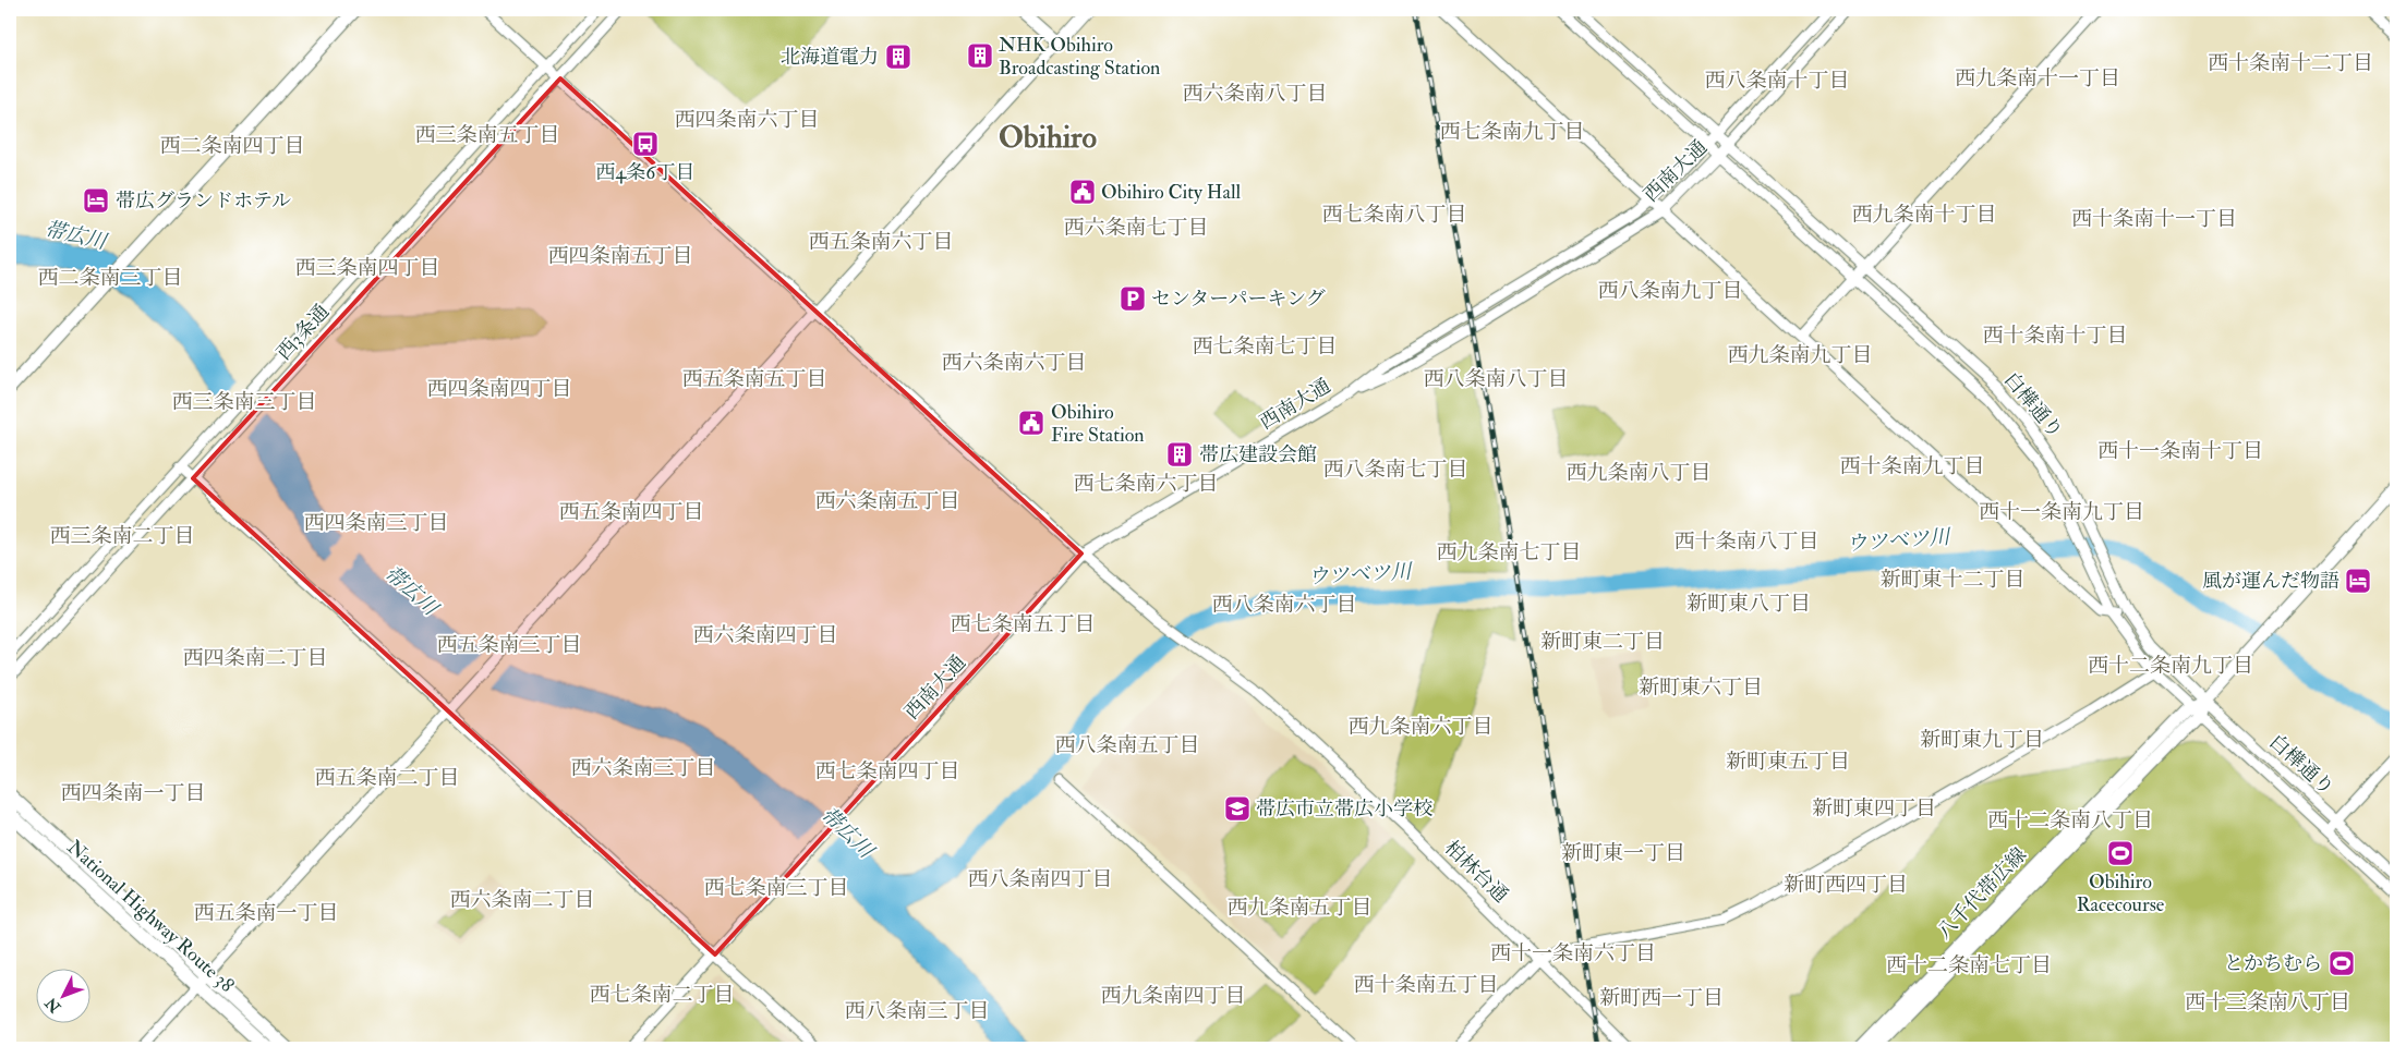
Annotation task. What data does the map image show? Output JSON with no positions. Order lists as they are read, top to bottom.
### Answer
{
  "streets": {
    "highway": ["National Highway Route 38"],
    "main road": ["八千代帯広線"],
    "street": [
      "西南大通",
      "西3条通",
      "白樺通り",
      "柏林台通"
    ]
  },
  "crossings": [
    ["西南大通", "白樺通り"],
    ["西南大通", "柏林台通"],
    ["西3条通", "柏林台通"],
    ["白樺通り", "八千代帯広線"]
  ],
  "districts": [
    "西十条南十二丁目",
    "西九条南十一丁目",
    "西八条南十丁目",
    "西六条南八丁目",
    "西四条南六丁目",
    "西七条南九丁目",
    "西三条南五丁目",
    "Obihiro",
    "西二条南四丁目",
    "西七条南八丁目",
    "西九条南十丁目",
    "西十条南十一丁目",
    "西六条南七丁目",
    "西五条南六丁目",
    "西四条南五丁目",
    "西三条南四丁目",
    "西二条南三丁目",
    "西八条南九丁目",
    "西十条南十丁目",
    "西七条南七丁目",
    "西九条南九丁目",
    "西六条南六丁目",
    "西五条南五丁目",
    "西八条南八丁目",
    "西四条南四丁目",
    "西三条南三丁目",
    "西十一条南十丁目",
    "西十条南九丁目",
    "西八条南七丁目",
    "西九条南八丁目",
    "西七条南六丁目",
    "西六条南五丁目",
    "西五条南四丁目",
    "西十一条南九丁目",
    "西四条南三丁目",
    "西三条南二丁目",
    "西十条南八丁目",
    "西九条南七丁目",
    "新町東十二丁目",
    "新町東八丁目",
    "西八条南六丁目",
    "西七条南五丁目",
    "西六条南四丁目",
    "新町東二丁目",
    "西五条南三丁目",
    "西四条南二丁目",
    "西十二条南九丁目",
    "新町東六丁目",
    "西九条南六丁目",
    "新町東九丁目",
    "西八条南五丁目",
    "新町東五丁目",
    "西六条南三丁目",
    "西七条南四丁目",
    "西五条南二丁目",
    "西四条南一丁目",
    "新町東四丁目",
    "西十二条南八丁目",
    "新町東一丁目",
    "西八条南四丁目",
    "新町西四丁目",
    "西七条南三丁目",
    "西六条南二丁目",
    "西九条南五丁目",
    "西五条南一丁目",
    "西十一条南六丁目",
    "西十二条南七丁目",
    "西十条南五丁目",
    "西七条南二丁目",
    "西九条南四丁目",
    "新町西一丁目",
    "西十三条南八丁目",
    "西八条南三丁目"
  ],
  "water": ["帯広川", "ウツベツ川"],
  "places": {
    "building": ["NHK Obihiro Broadcasting Station", "北海道電力", "帯広建設会館"],
    "bus stop": ["西4条6丁目"],
    "public building": ["Obihiro City Hall", "Obihiro Fire Station"],
    "hotel": ["帯広グランドホテル", "風が運んだ物語"],
    "parking": ["センターパーキング"],
    "school or university": ["帯広市立帯広小学校"],
    "sports": ["Obihiro Racecourse", "とかちむら"]
  },
  "north": "bottom left"
}
